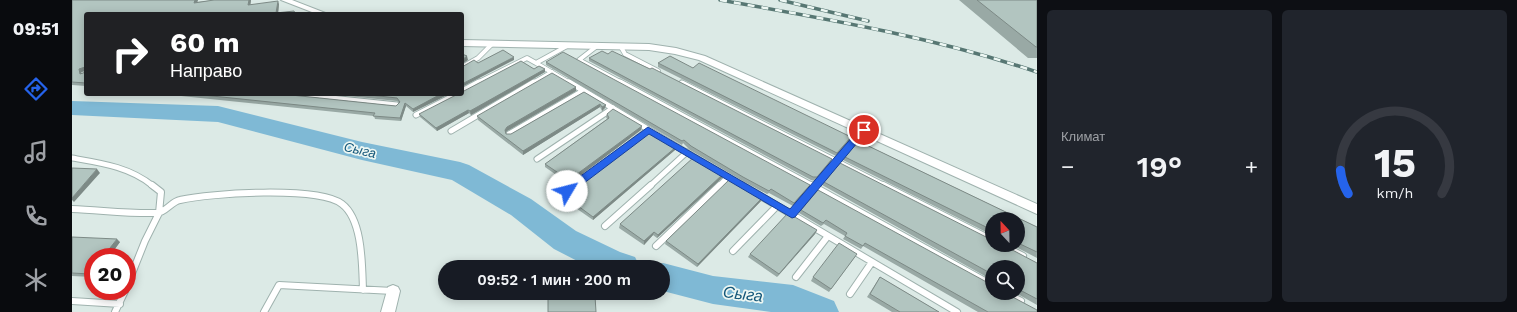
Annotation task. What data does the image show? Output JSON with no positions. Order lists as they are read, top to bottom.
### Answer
{
  "water": ["Сыга"],
  "north": "top",
  "page": {
    "tabs": "09:51",
    "tile": "Климат",
    "turn": ["60 m", "Направо"],
    "heat": ["−", "19°", "+"],
    "limit": "20",
    "trip": "09:52 · 1 мин · 200 m",
    "gauge": ["15", "km/h"]
  }
}
